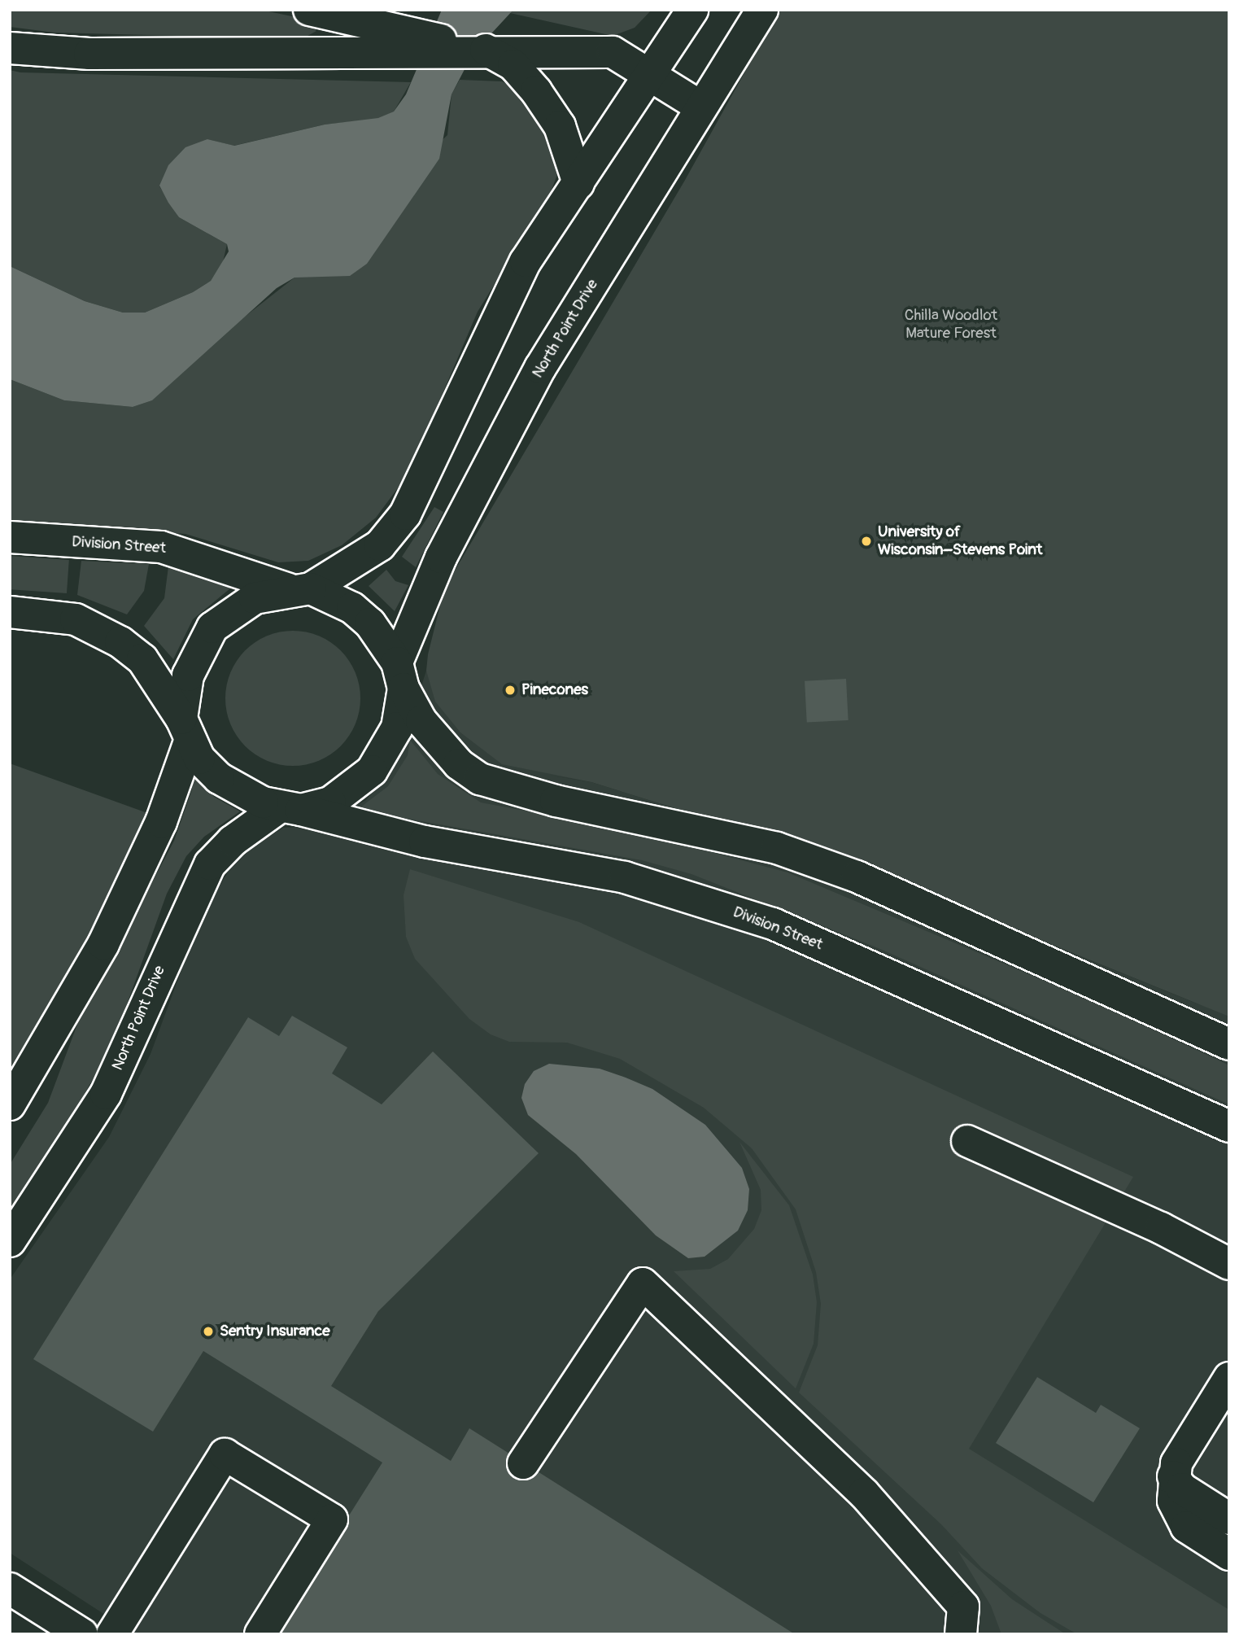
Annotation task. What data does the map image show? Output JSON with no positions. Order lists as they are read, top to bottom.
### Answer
{
  "streets": {
    "main road": ["North Point Drive", "Division Street"]
  },
  "crossings": [
    ["North Point Drive", "Division Street"]
  ],
  "parks": ["Chilla Woodlot Mature Forest"],
  "places": ["University of Wisconsin–Stevens Point", "Pinecones", "Sentry Insurance"]
}
